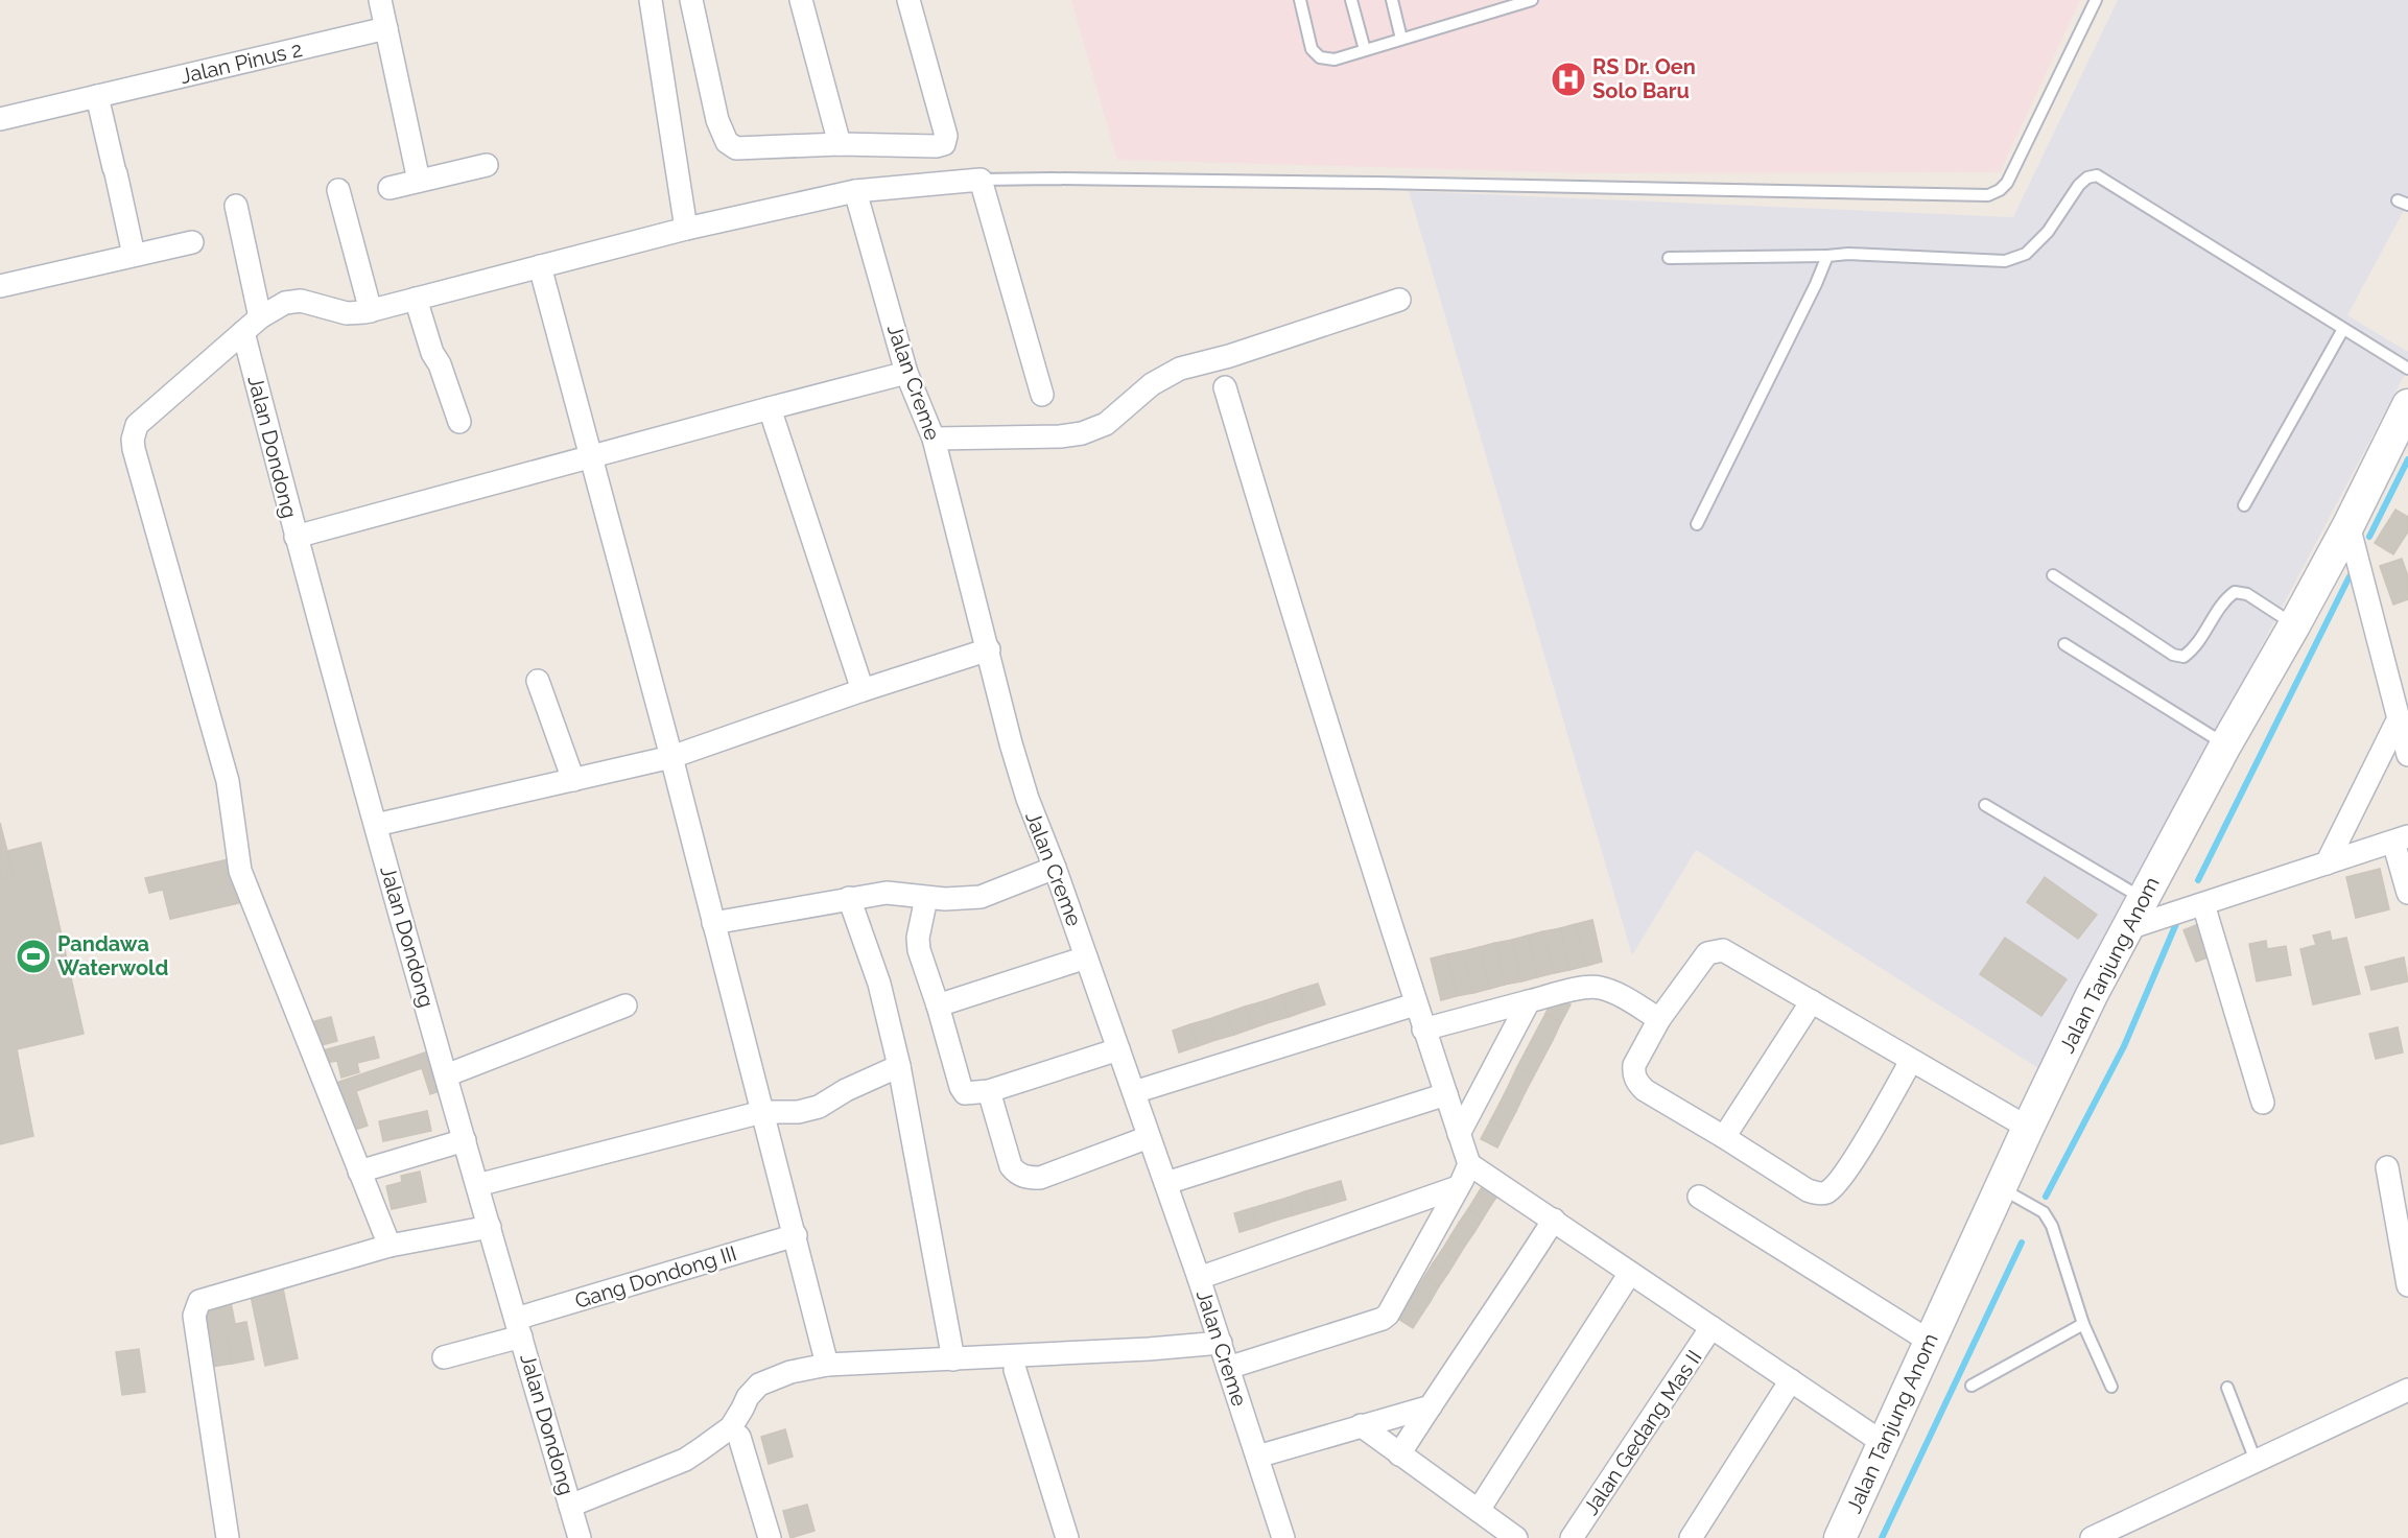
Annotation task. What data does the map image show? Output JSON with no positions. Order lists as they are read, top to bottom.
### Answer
{
  "streets": {
    "main road": ["Jalan Tanjung Anom"],
    "street": [
      "Jalan Pinus 2",
      "Jalan Creme",
      "Jalan Dondong",
      "Gang Dondong III",
      "Jalan Gedang Mas II"
    ]
  },
  "crossings": [
    ["Jalan Dondong", "Gang Dondong III"]
  ],
  "places": {
    "hospital": ["RS Dr. Oen Solo Baru"],
    "sports": ["Pandawa Waterwold"]
  }
}
